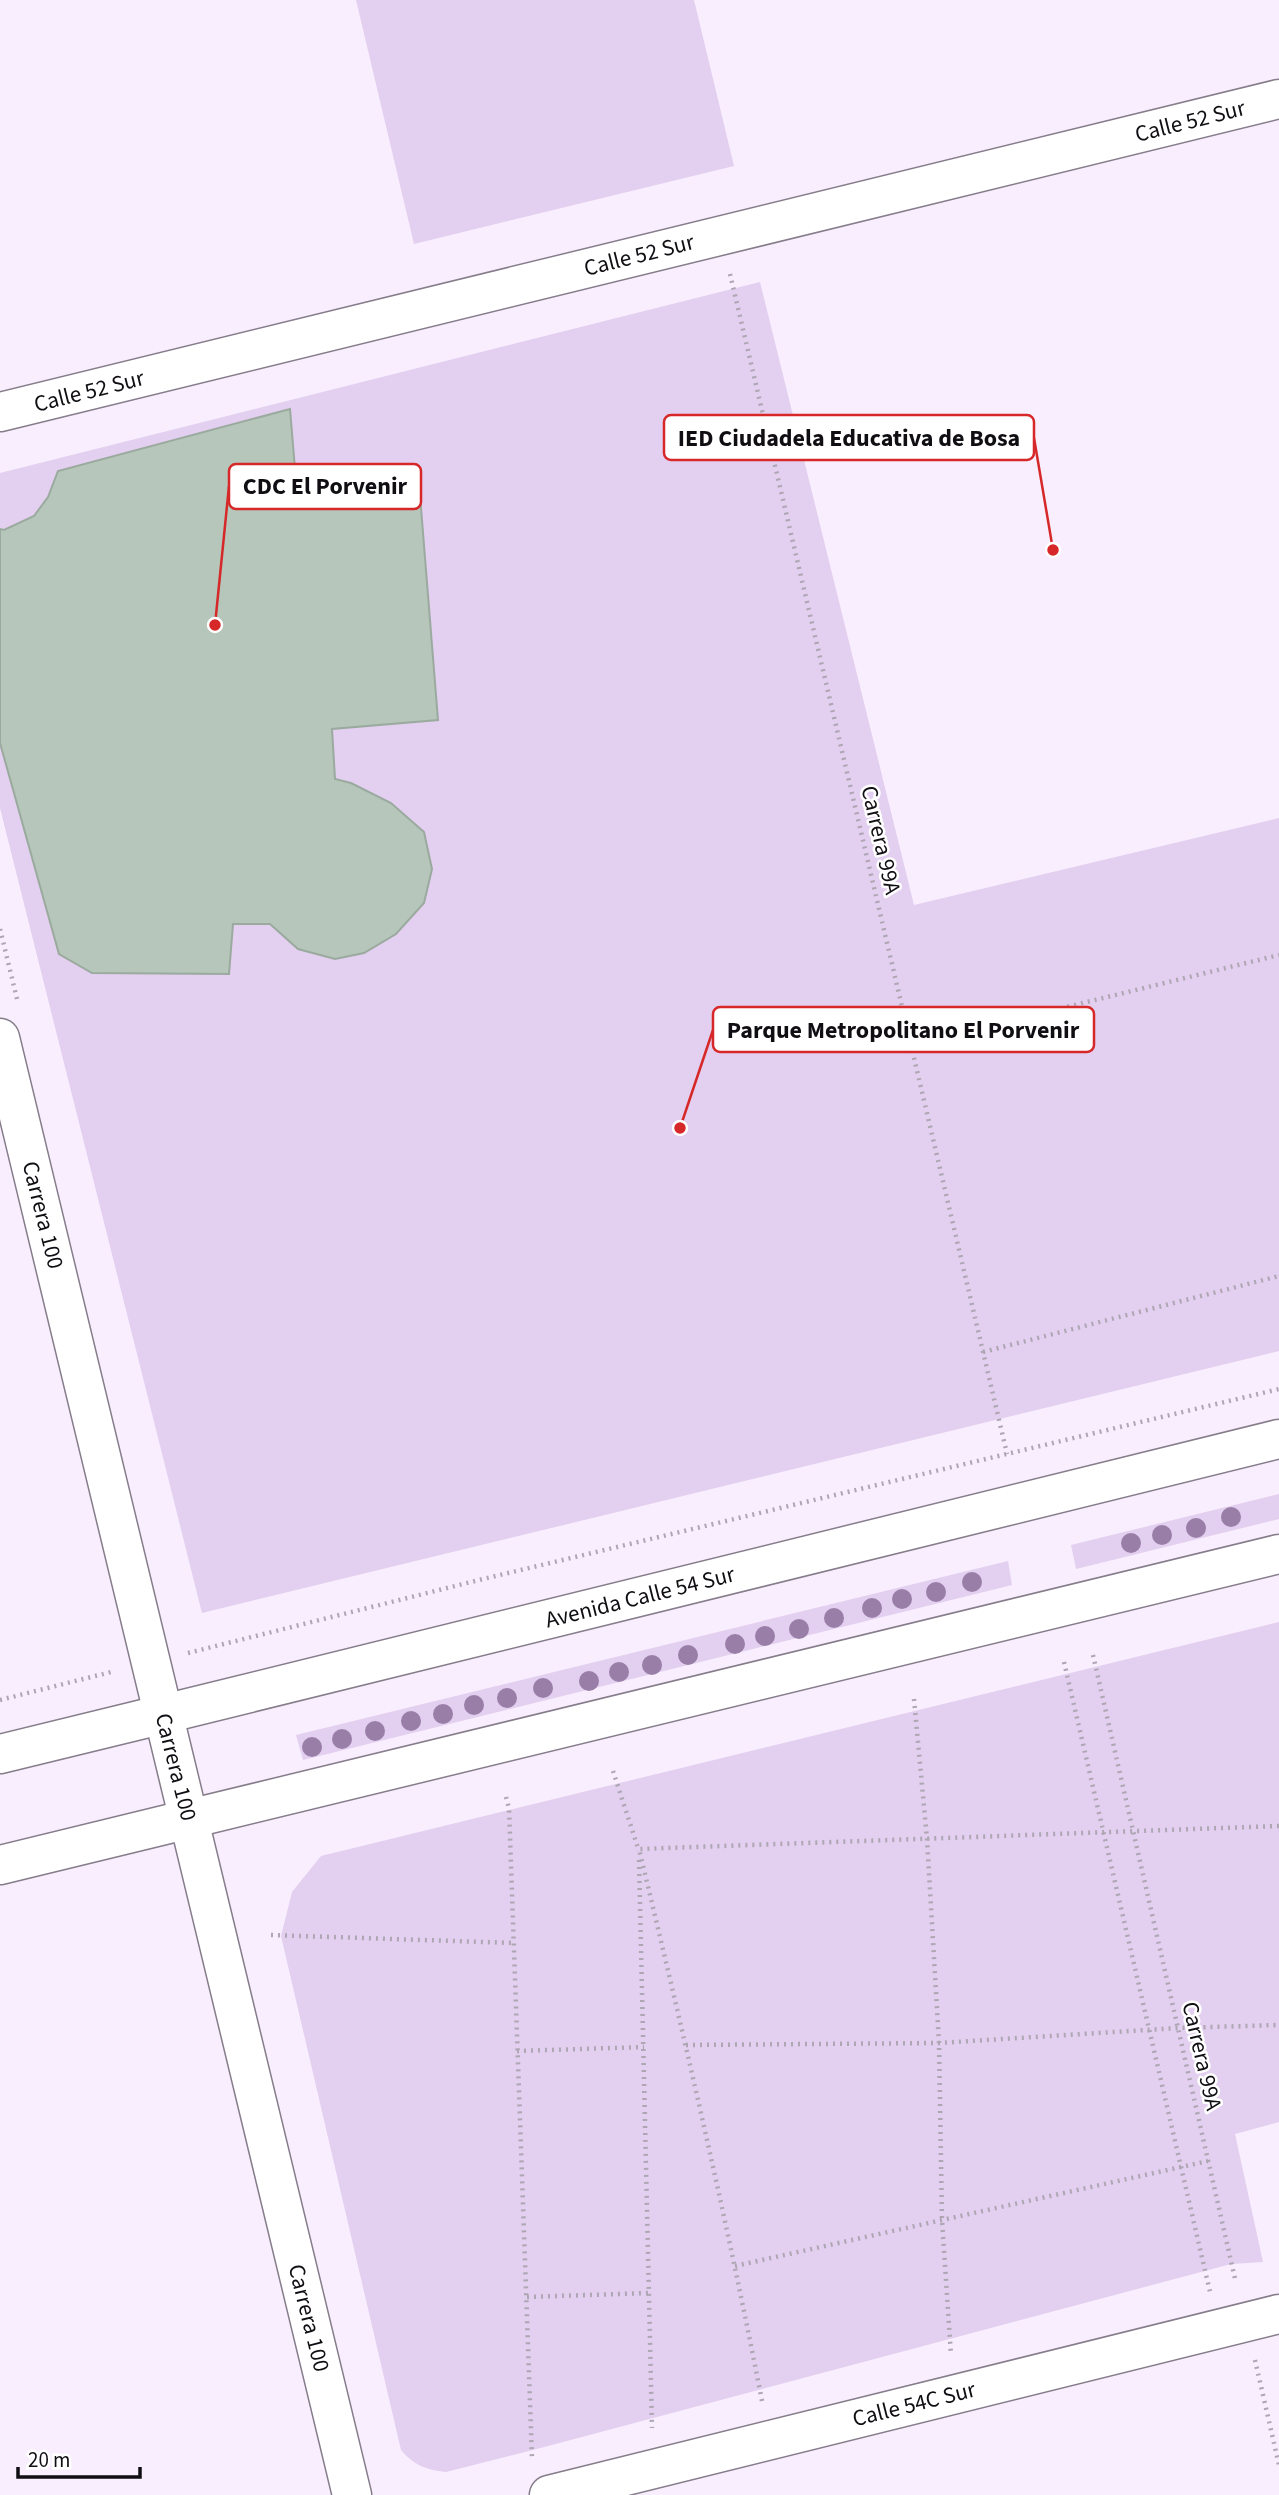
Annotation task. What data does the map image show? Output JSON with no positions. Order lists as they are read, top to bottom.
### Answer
{
  "streets": {
    "street": [
      "Calle 52 Sur",
      "Carrera 100",
      "Avenida Calle 54 Sur",
      "Calle 54C Sur"
    ],
    "path": ["Carrera 99A"]
  },
  "crossings": [
    ["Calle 52 Sur", "Carrera 99A"],
    ["Carrera 99A", "Calle 54C Sur"],
    ["Carrera 100", "Avenida Calle 54 Sur"]
  ],
  "places": ["IED Ciudadela Educativa de Bosa", "CDC El Porvenir", "Parque Metropolitano El Porvenir"],
  "scale_bar": "20 m"
}
